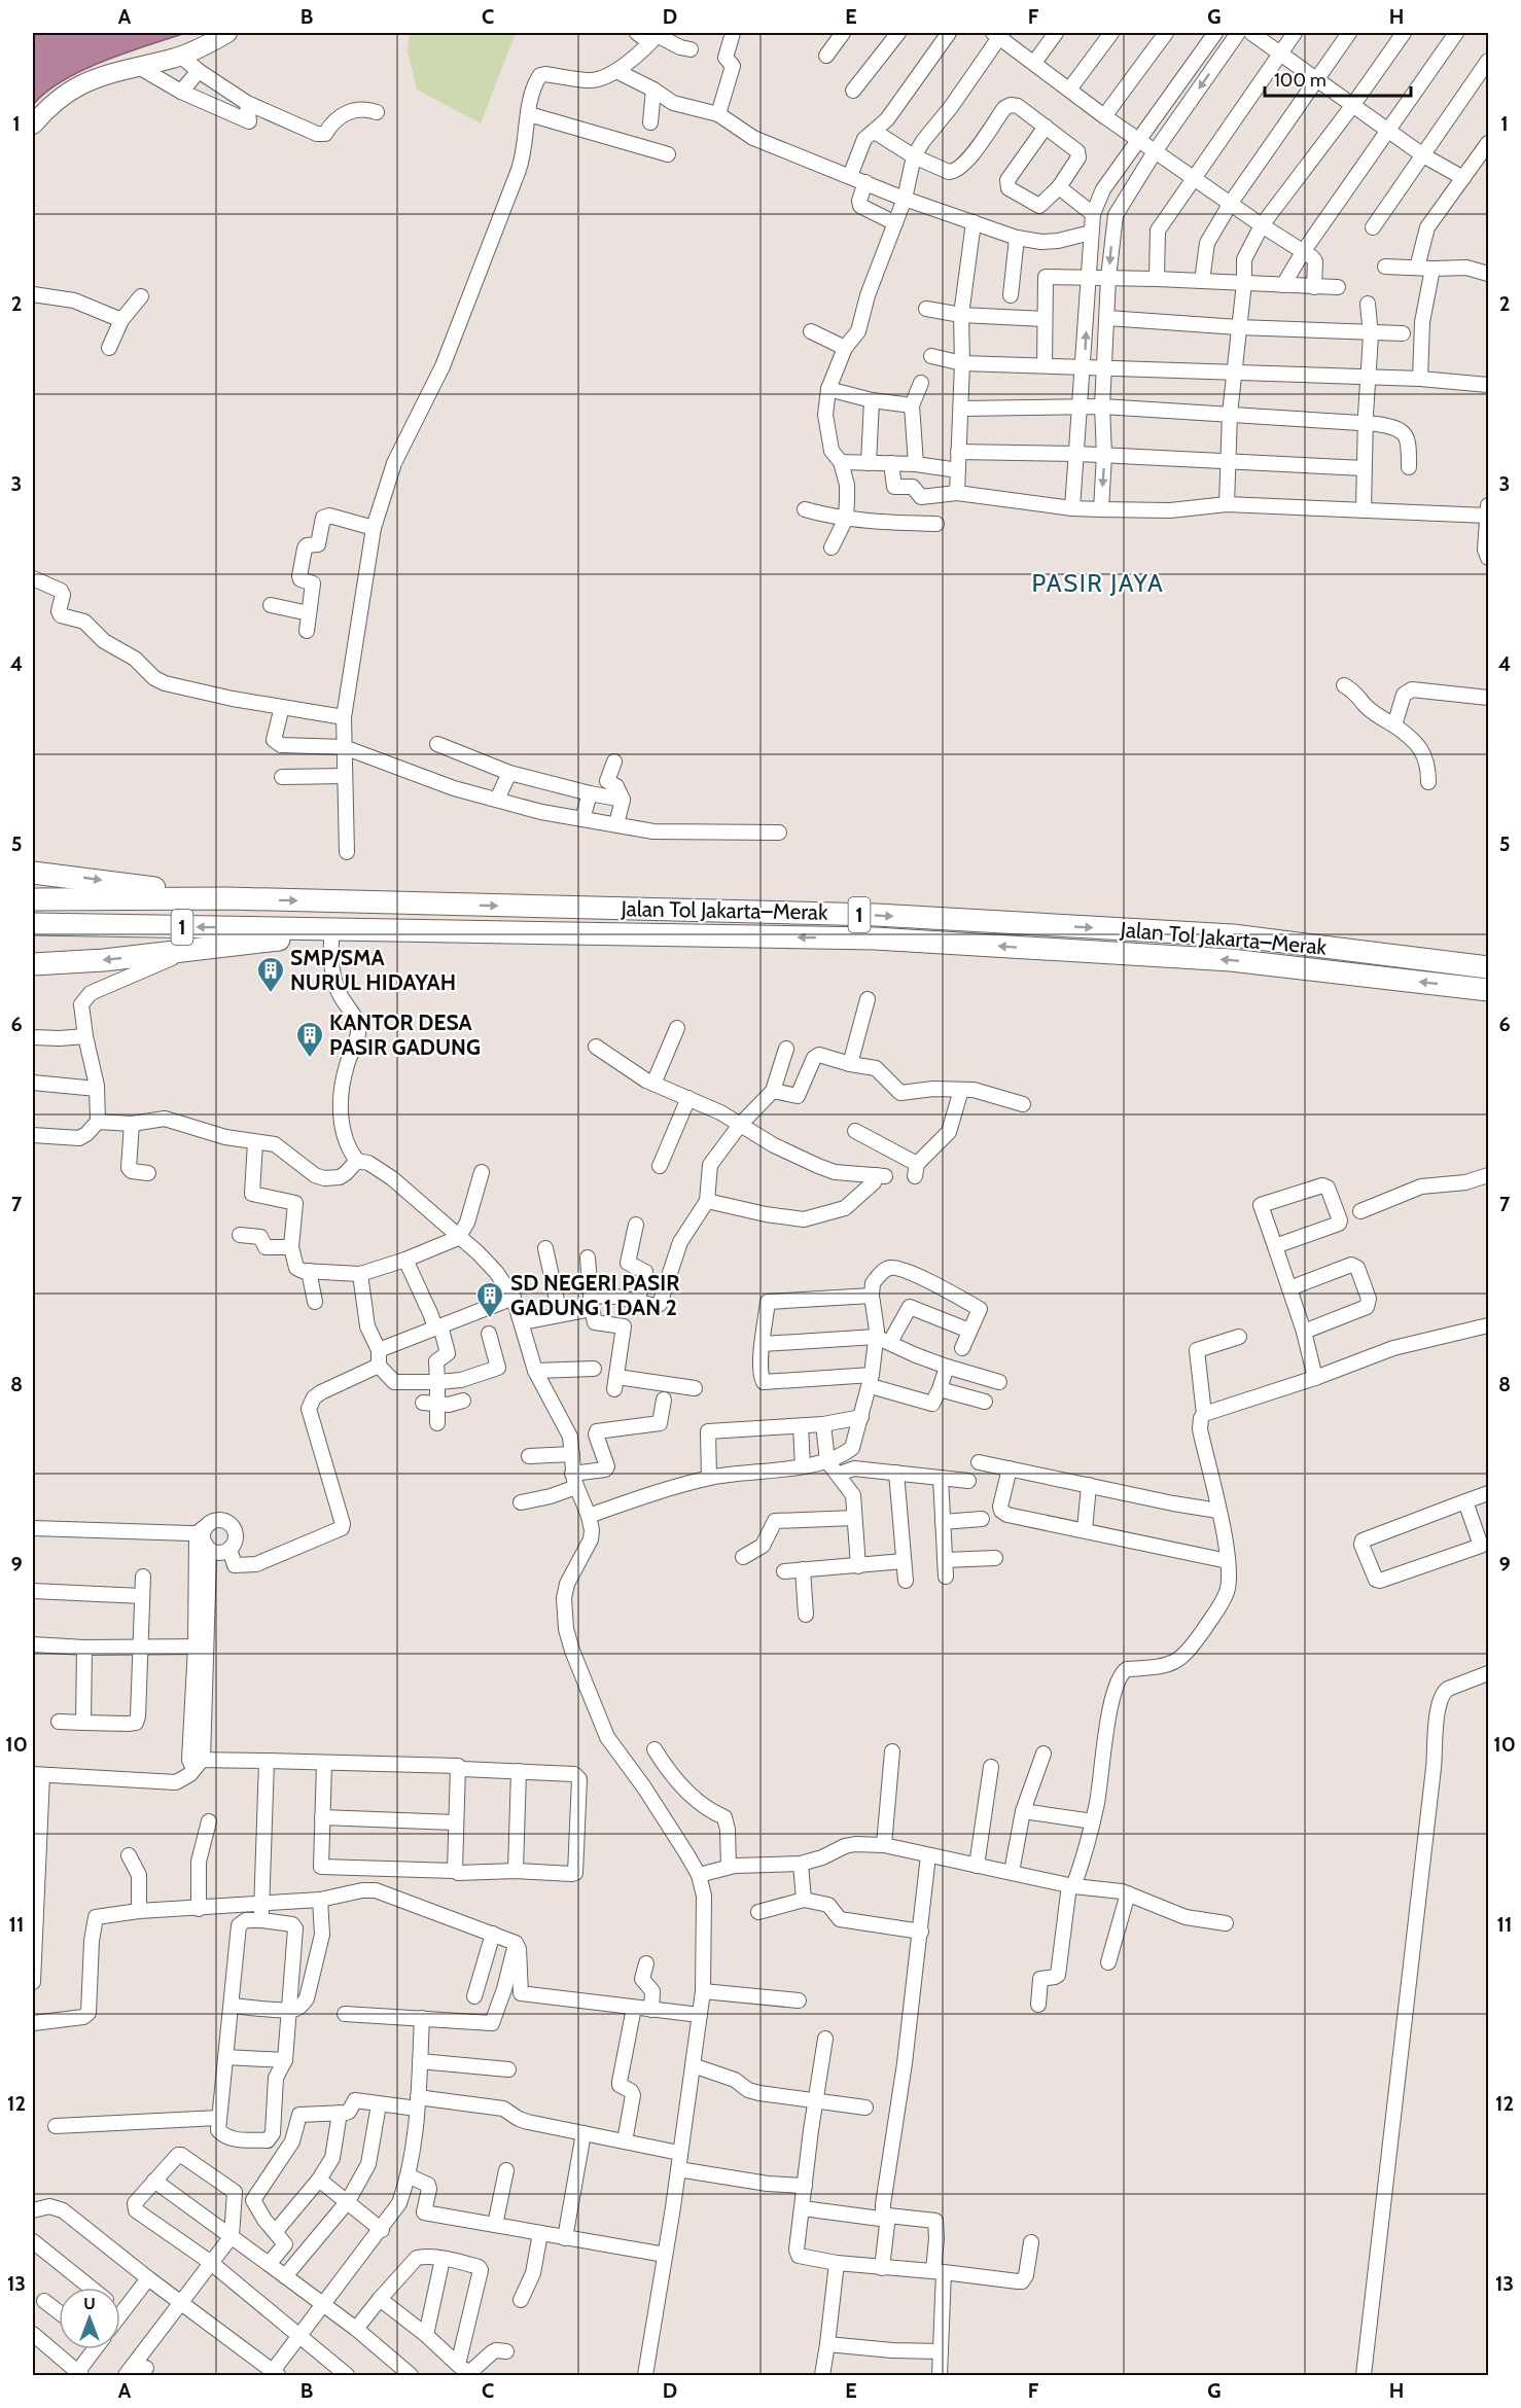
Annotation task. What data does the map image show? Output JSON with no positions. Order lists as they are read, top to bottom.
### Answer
{
  "streets": {
    "highway": ["Jalan Tol Jakarta–Merak", "1"]
  },
  "districts": ["PASIR JAYA"],
  "places": {
    "building": ["SMP/SMA NURUL HIDAYAH", "KANTOR DESA PASIR GADUNG", "SD NEGERI PASIR GADUNG 1 DAN 2"]
  },
  "scale_bar": "100 m",
  "north": "top",
  "grid": {
    "columns": [
      "A",
      "B",
      "C",
      "D",
      "E",
      "F",
      "G",
      "H"
    ],
    "rows": [
      "1",
      "2",
      "3",
      "4",
      "5",
      "6",
      "7",
      "8",
      "9",
      "10",
      "11",
      "12",
      "13"
    ]
  }
}
